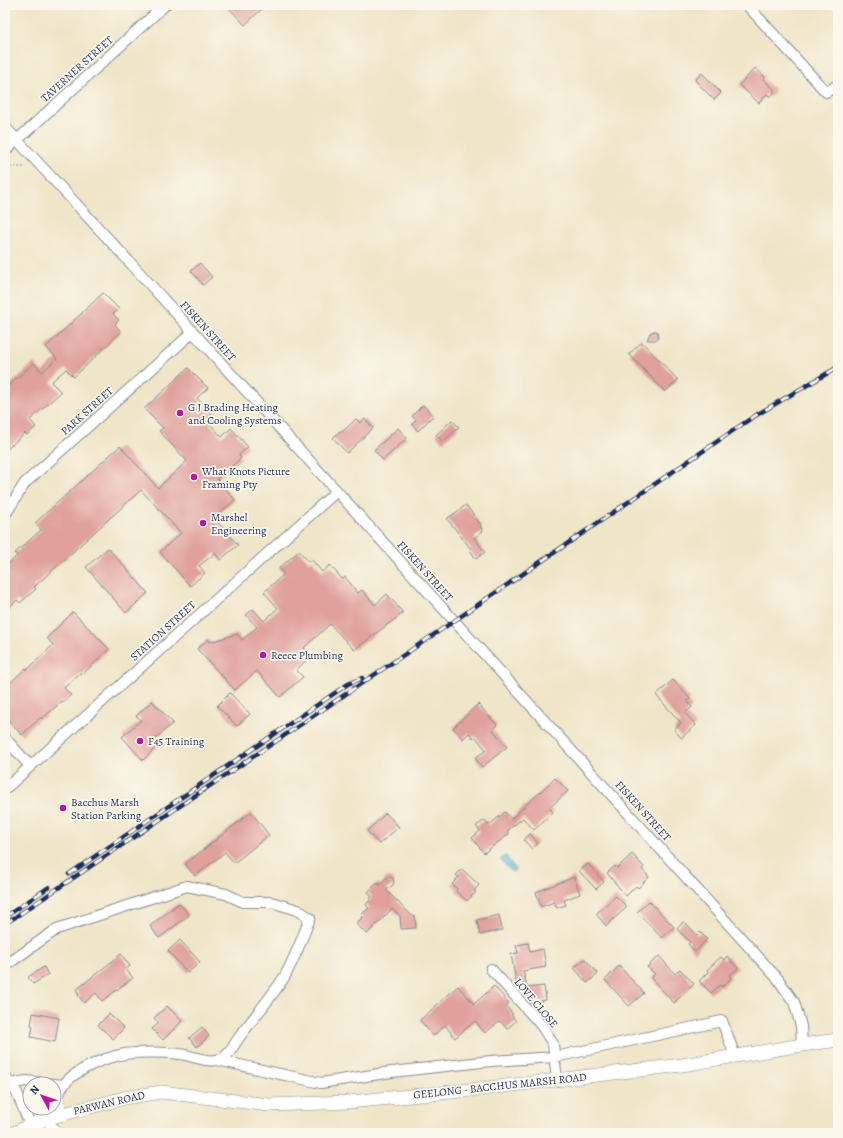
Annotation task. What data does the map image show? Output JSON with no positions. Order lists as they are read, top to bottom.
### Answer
{
  "streets": {
    "main road": ["GEELONG - BACCHUS MARSH ROAD", "PARWAN ROAD"],
    "street": [
      "TAVERNER STREET",
      "FISKEN STREET",
      "PARK STREET",
      "STATION STREET",
      "LOVE CLOSE"
    ]
  },
  "crossings": [
    ["TAVERNER STREET", "FISKEN STREET"],
    ["FISKEN STREET", "PARK STREET"],
    ["FISKEN STREET", "STATION STREET"],
    ["FISKEN STREET", "GEELONG - BACCHUS MARSH ROAD"],
    ["LOVE CLOSE", "GEELONG - BACCHUS MARSH ROAD"],
    ["GEELONG - BACCHUS MARSH ROAD", "PARWAN ROAD"]
  ],
  "places": [
    "G J Brading Heating and Cooling Systems",
    "What Knots Picture Framing Pty",
    "Marshel Engineering",
    "Reece Plumbing",
    "F45 Training",
    "Bacchus Marsh Station Parking"
  ],
  "north": "top left"
}
